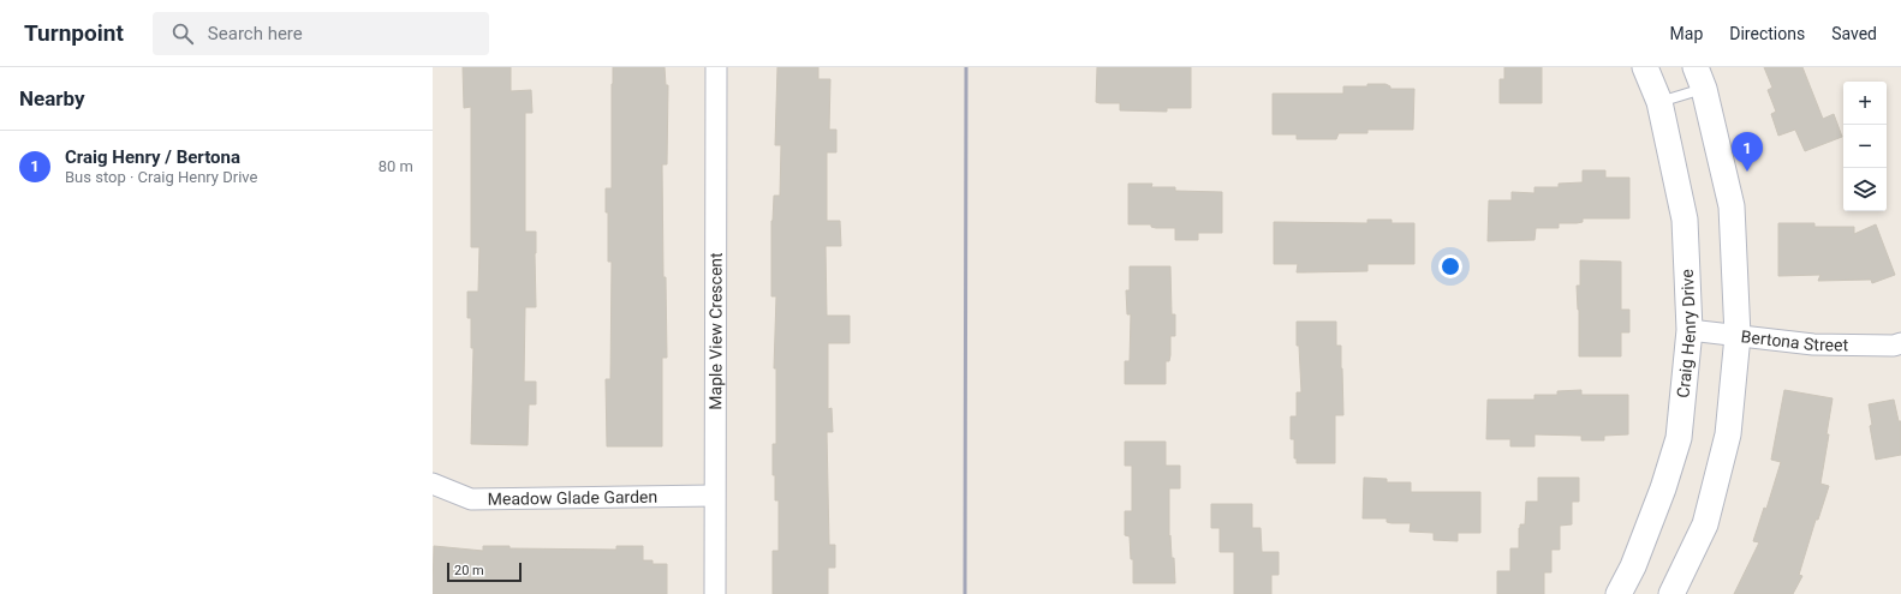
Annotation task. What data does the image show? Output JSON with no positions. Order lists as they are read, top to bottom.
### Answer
{
  "streets": {
    "street": [
      "Maple View Crescent",
      "Craig Henry Drive",
      "Bertona Street",
      "Meadow Glade Garden"
    ]
  },
  "crossings": [
    ["Maple View Crescent", "Meadow Glade Garden"],
    ["Craig Henry Drive", "Bertona Street"]
  ],
  "scale_bar": "20 m",
  "page": {
    "header": "Turnpoint",
    "search": "Search here",
    "nav": ["Map", "Directions", "Saved"],
    "heading": "Nearby",
    "map_buttons": ["+", "−"],
    "list": [
      {
        "mark": "1",
        "name": "Craig Henry / Bertona",
        "note": "Bus stop · Craig Henry Drive",
        "value": "80 m"
      }
    ],
    "pins": "1",
    "scale": "20 m"
  }
}
